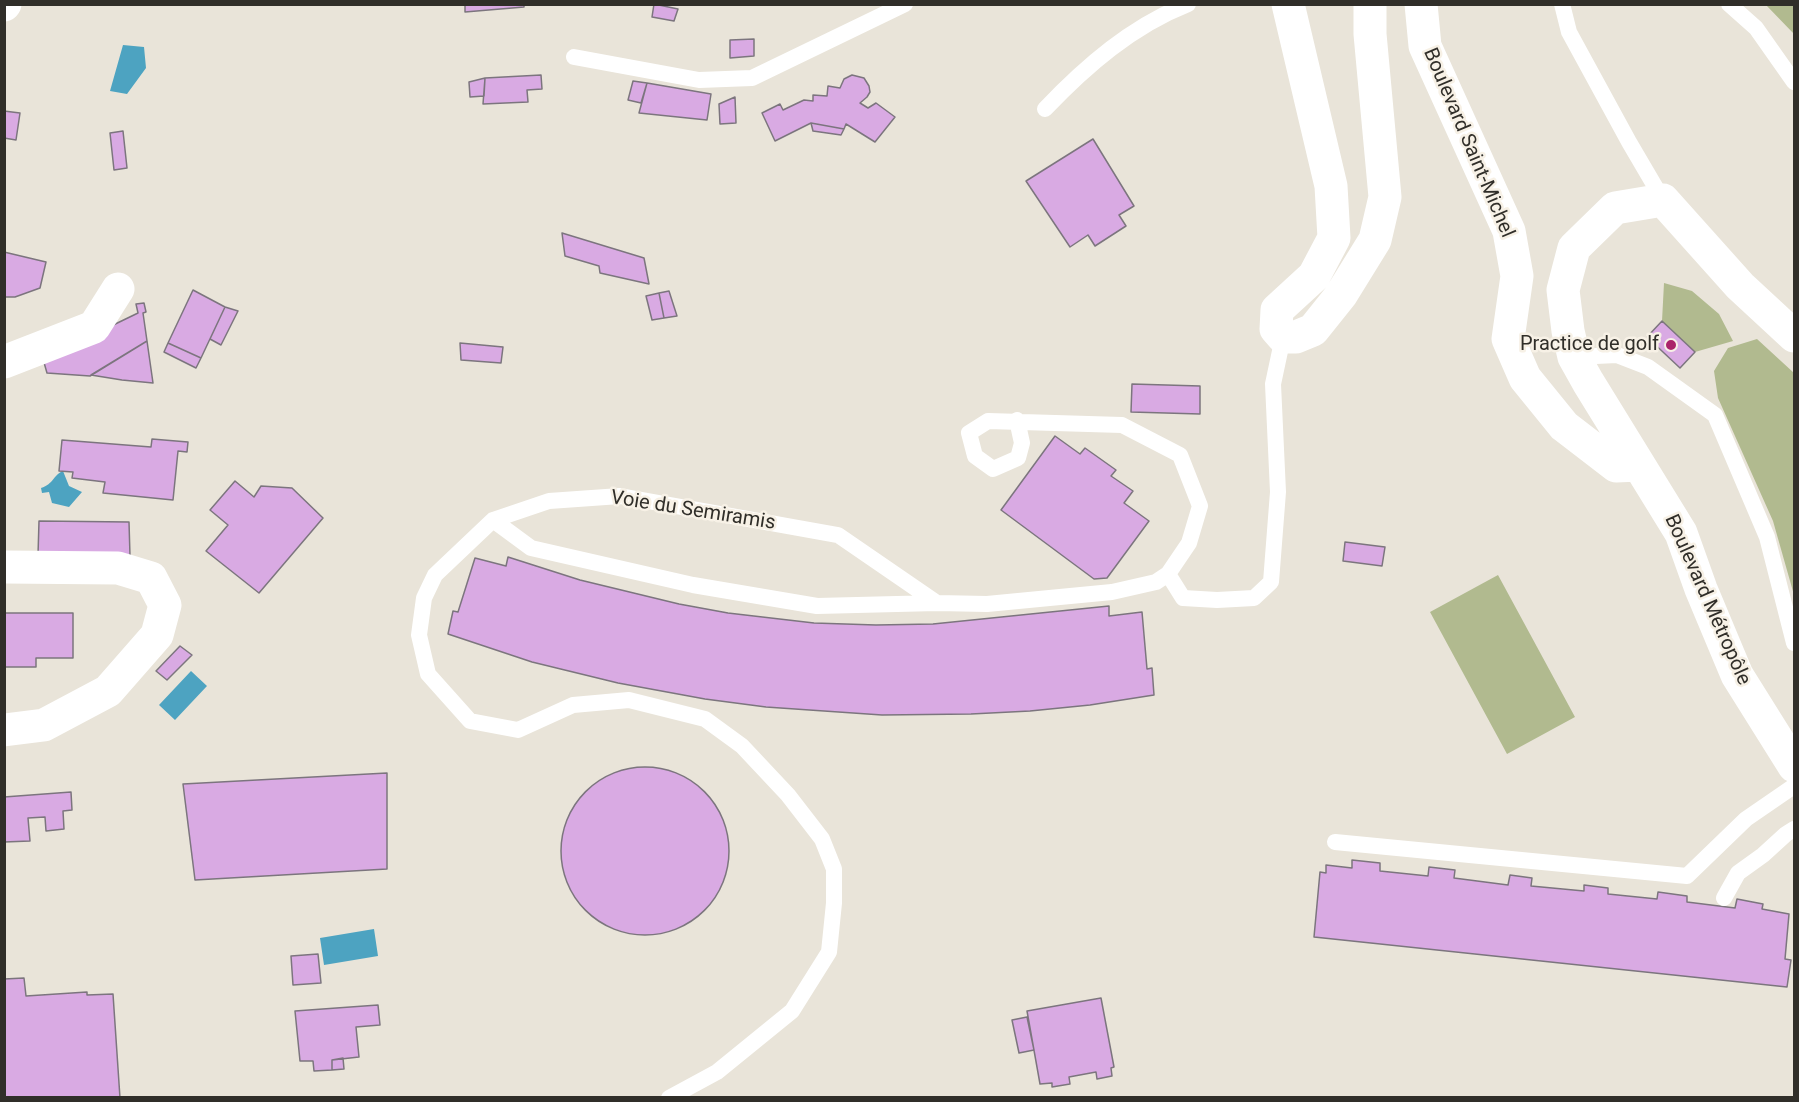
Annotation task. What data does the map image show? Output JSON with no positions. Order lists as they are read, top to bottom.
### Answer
{
  "streets": {
    "street": ["Boulevard Saint-Michel", "Boulevard Métropôle"],
    "lane": ["Voie du Semiramis"]
  },
  "crossings": [
    ["Boulevard Saint-Michel", "Boulevard Métropôle"]
  ],
  "places": ["Practice de golf"]
}
